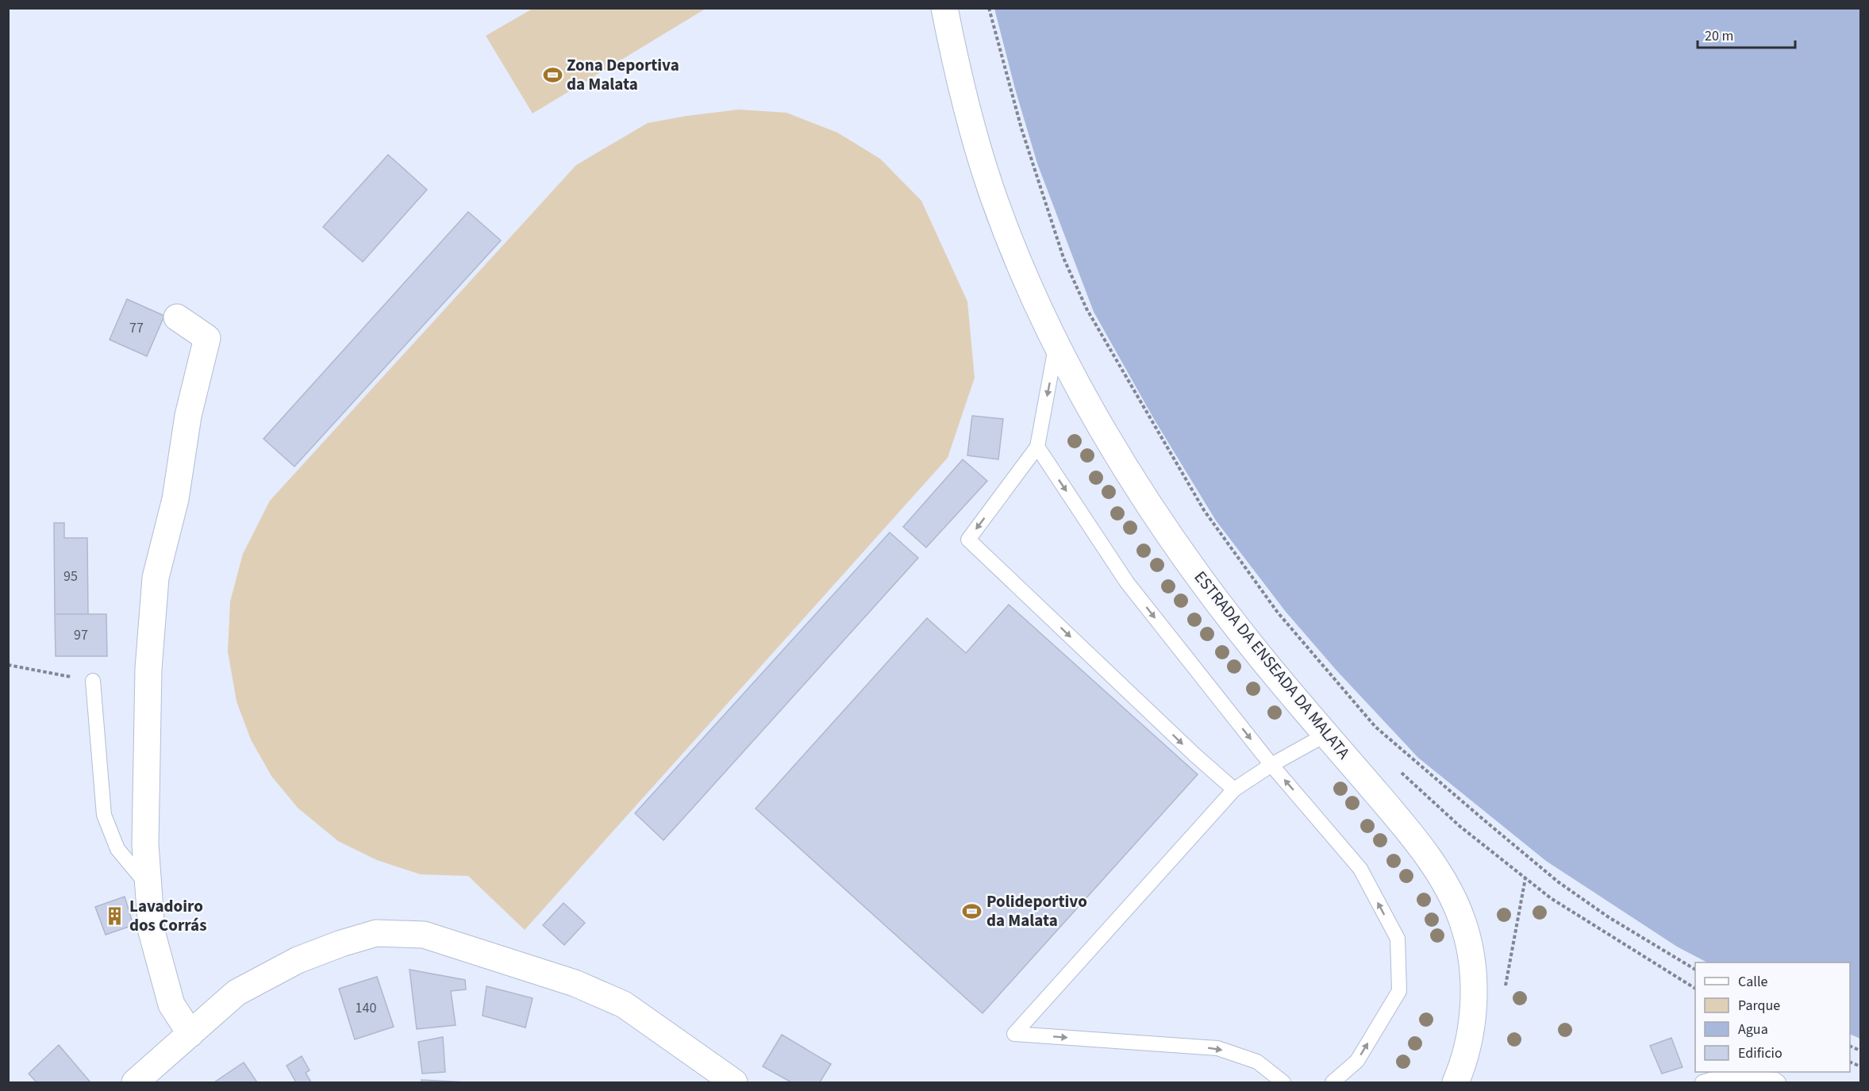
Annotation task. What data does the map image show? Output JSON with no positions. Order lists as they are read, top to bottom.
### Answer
{
  "streets": {
    "main road": ["ESTRADA DA ENSEADA DA MALATA"]
  },
  "places": {
    "sports": ["Zona Deportiva da Malata", "Polideportivo da Malata"],
    "building": ["Lavadoiro dos Corrás"]
  },
  "house_numbers": [
    "77",
    "95",
    "97",
    "140"
  ],
  "legend": [
    "Calle",
    "Parque",
    "Agua",
    "Edificio"
  ],
  "scale_bar": "20 m"
}
